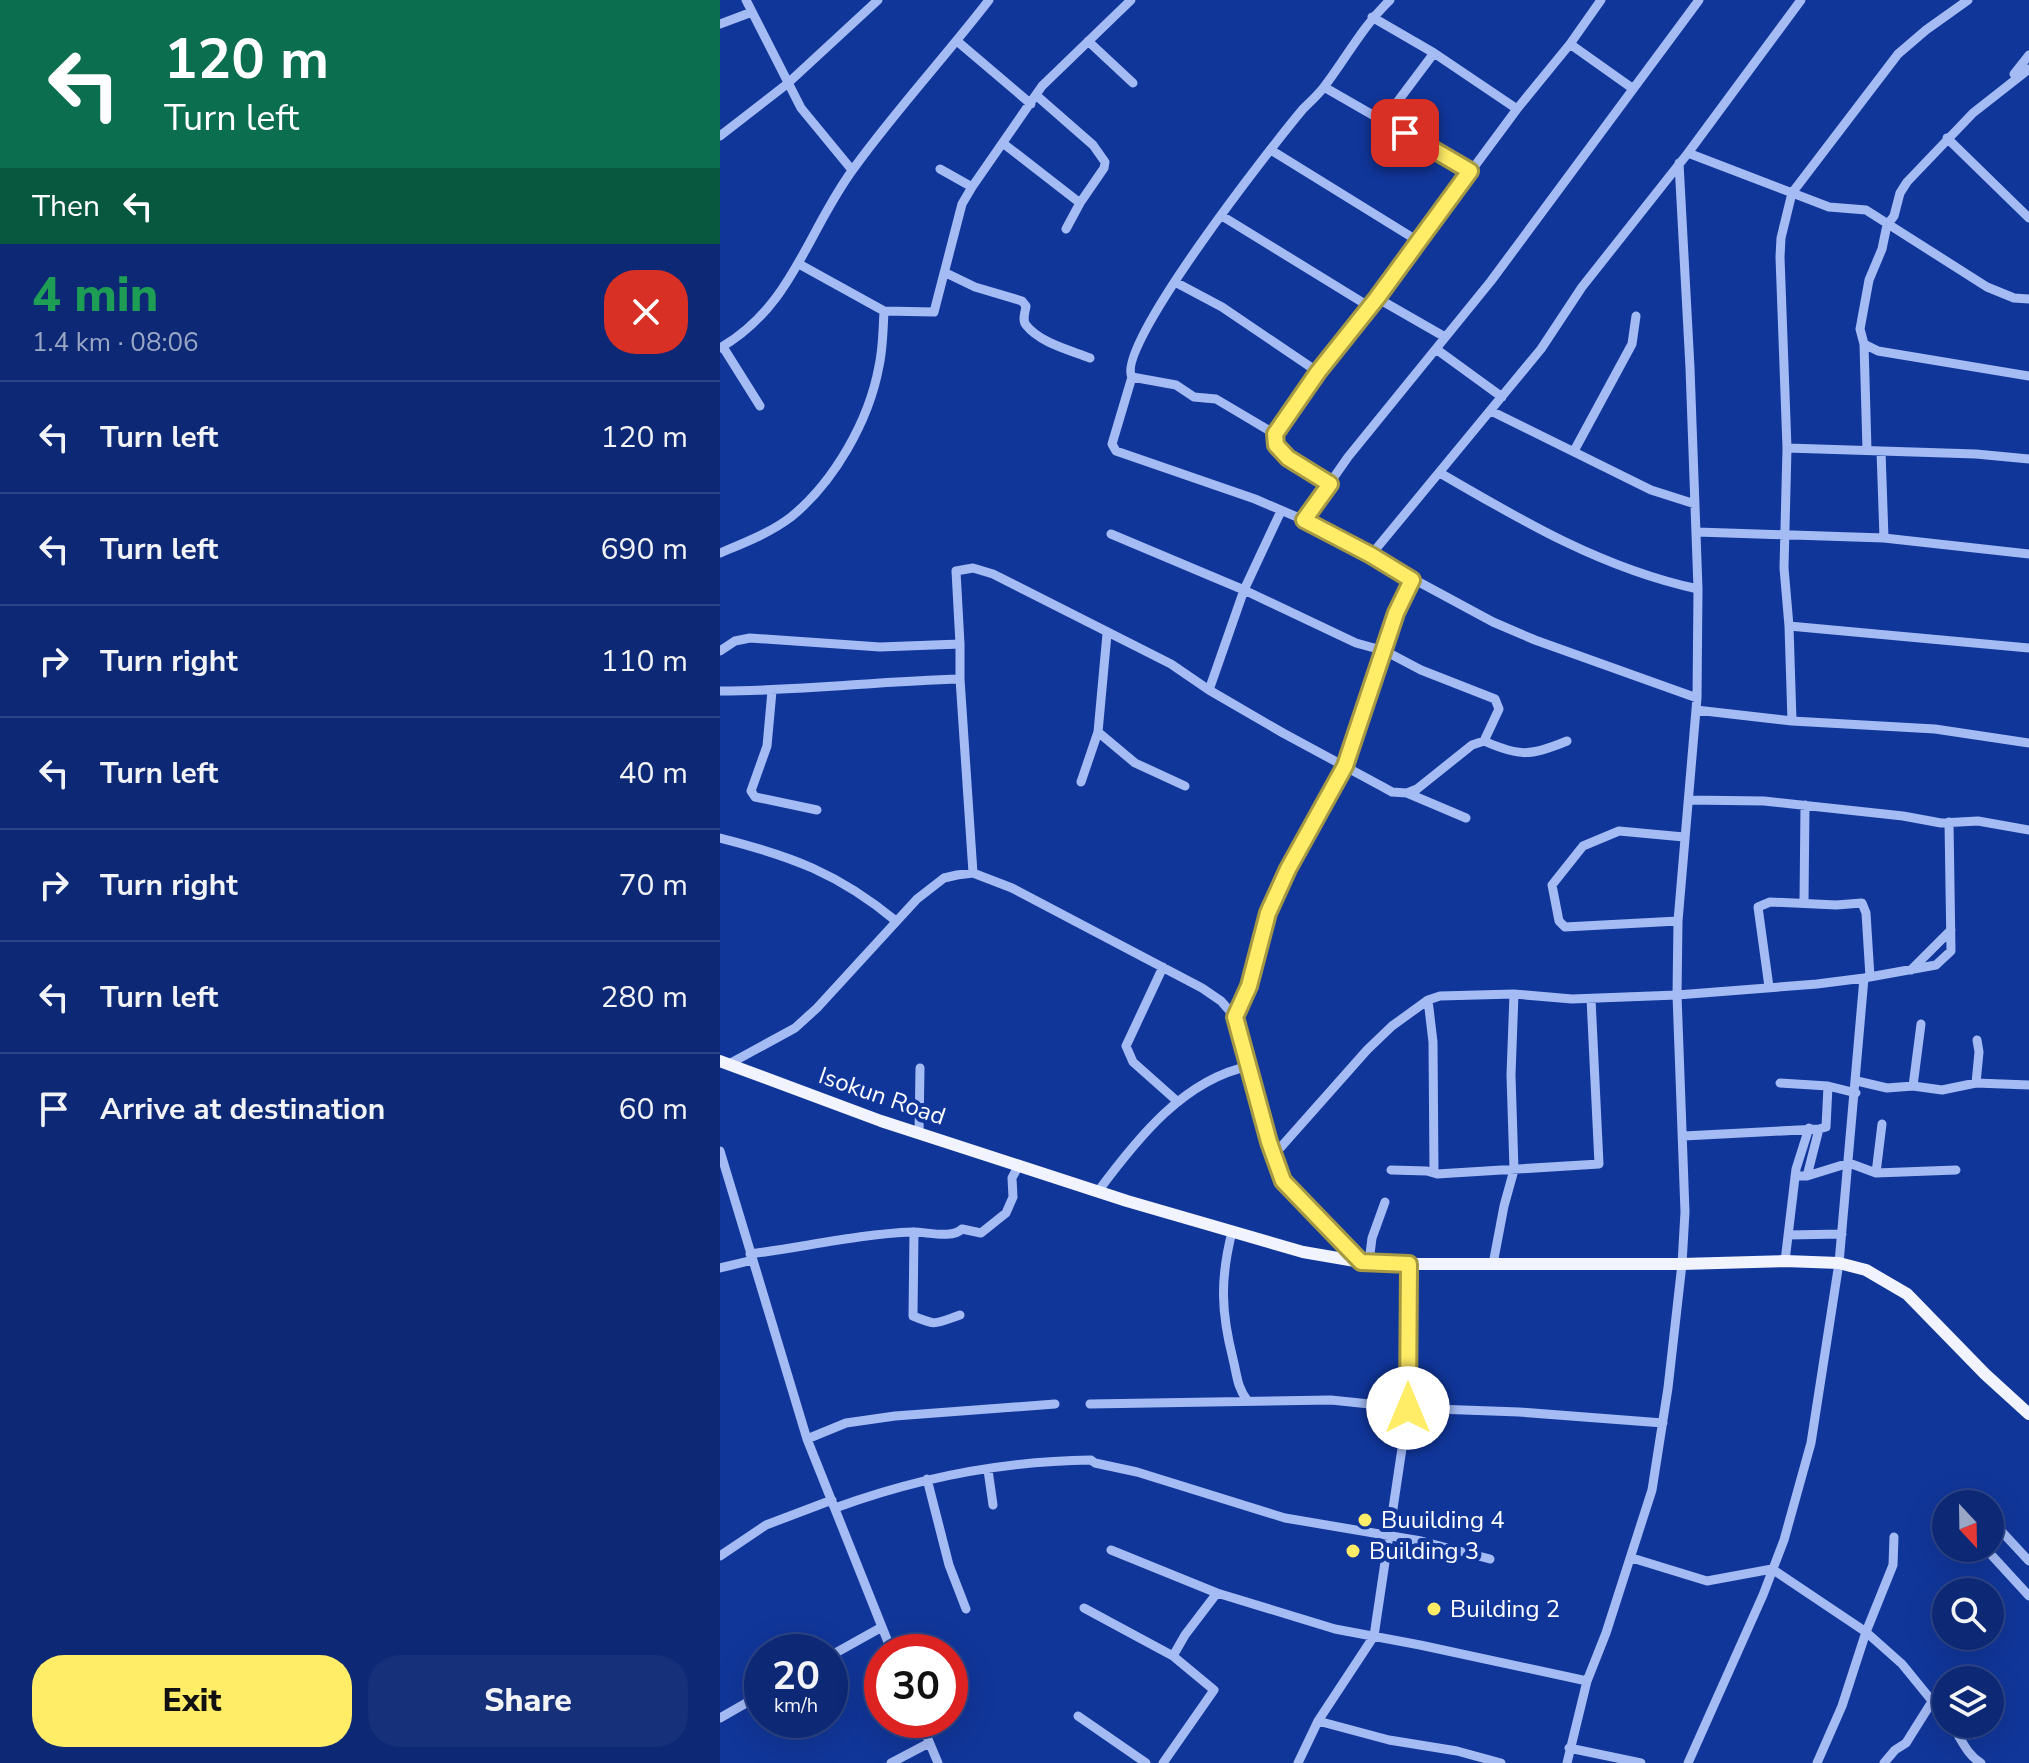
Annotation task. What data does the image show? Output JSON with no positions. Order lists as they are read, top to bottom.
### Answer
{
  "streets": {
    "main road": ["Isokun Road"]
  },
  "places": ["Buuilding 4", "Building 3", "Building 2"],
  "north": "bottom",
  "page": {
    "turn": ["120 m", "Turn left"],
    "then": "Then",
    "heading": ["4 min", "1.4 km · 08:06"],
    "list": [
      {
        "name": "Turn left",
        "value": "120 m"
      },
      {
        "name": "Turn left",
        "value": "690 m"
      },
      {
        "name": "Turn right",
        "value": "110 m"
      },
      {
        "name": "Turn left",
        "value": "40 m"
      },
      {
        "name": "Turn right",
        "value": "70 m"
      },
      {
        "name": "Turn left",
        "value": "280 m"
      },
      {
        "name": "Arrive at destination",
        "value": "60 m"
      }
    ],
    "speed": "20 km/h",
    "limit": "30",
    "buttons": ["Exit", "Share"]
  }
}
